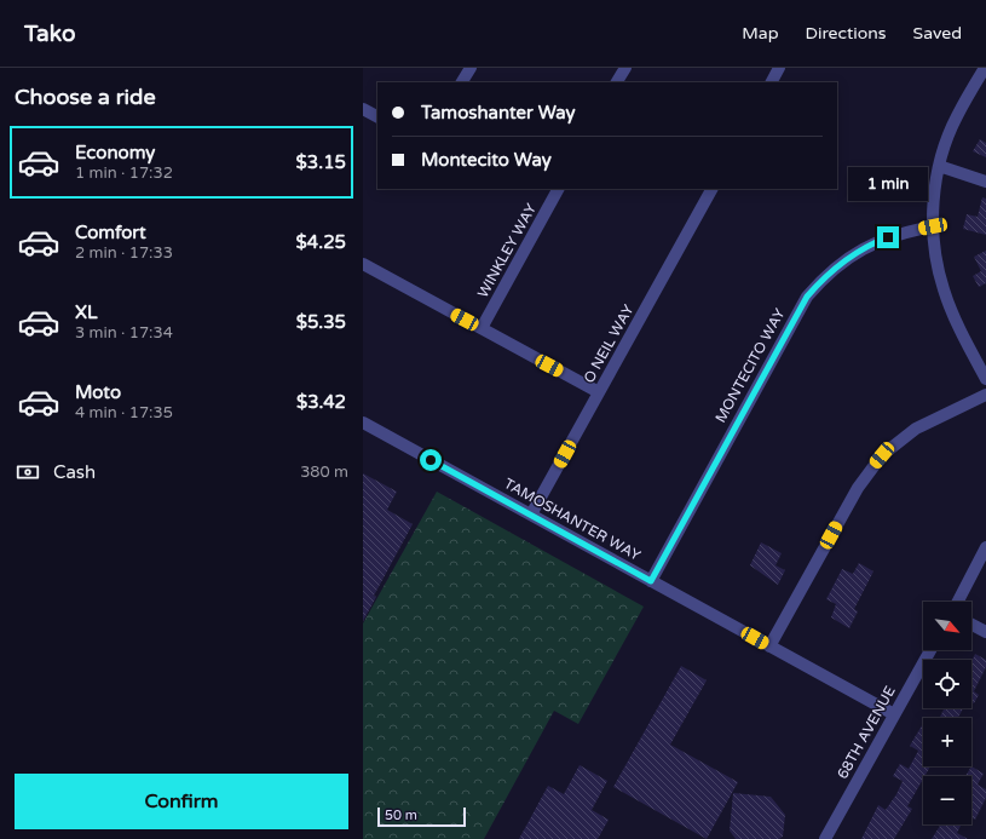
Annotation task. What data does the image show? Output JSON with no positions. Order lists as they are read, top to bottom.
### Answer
{
  "streets": {
    "street": [
      "WINKLEY WAY",
      "O NEIL WAY",
      "MONTECITO WAY",
      "TAMOSHANTER WAY",
      "68TH AVENUE"
    ]
  },
  "crossings": [
    ["O NEIL WAY", "TAMOSHANTER WAY"],
    ["MONTECITO WAY", "TAMOSHANTER WAY"],
    ["TAMOSHANTER WAY", "68TH AVENUE"]
  ],
  "scale_bar": "50 m",
  "north": "bottom right",
  "page": {
    "header": "Tako",
    "nav": ["Map", "Directions", "Saved"],
    "heading": "Choose a ride",
    "banner": ["Tamoshanter Way", "Montecito Way"],
    "list": [
      {
        "name": "Economy",
        "note": "1 min · 17:32",
        "value": "$3.15"
      },
      {
        "name": "Comfort",
        "note": "2 min · 17:33",
        "value": "$4.25"
      },
      {
        "name": "XL",
        "note": "3 min · 17:34",
        "value": "$5.35"
      },
      {
        "name": "Moto",
        "note": "4 min · 17:35",
        "value": "$3.42"
      }
    ],
    "bubble": "1 min",
    "pay": ["Cash", "380 m"],
    "map_buttons": ["+", "−"],
    "buttons": "Confirm",
    "scale": "50 m"
  }
}
